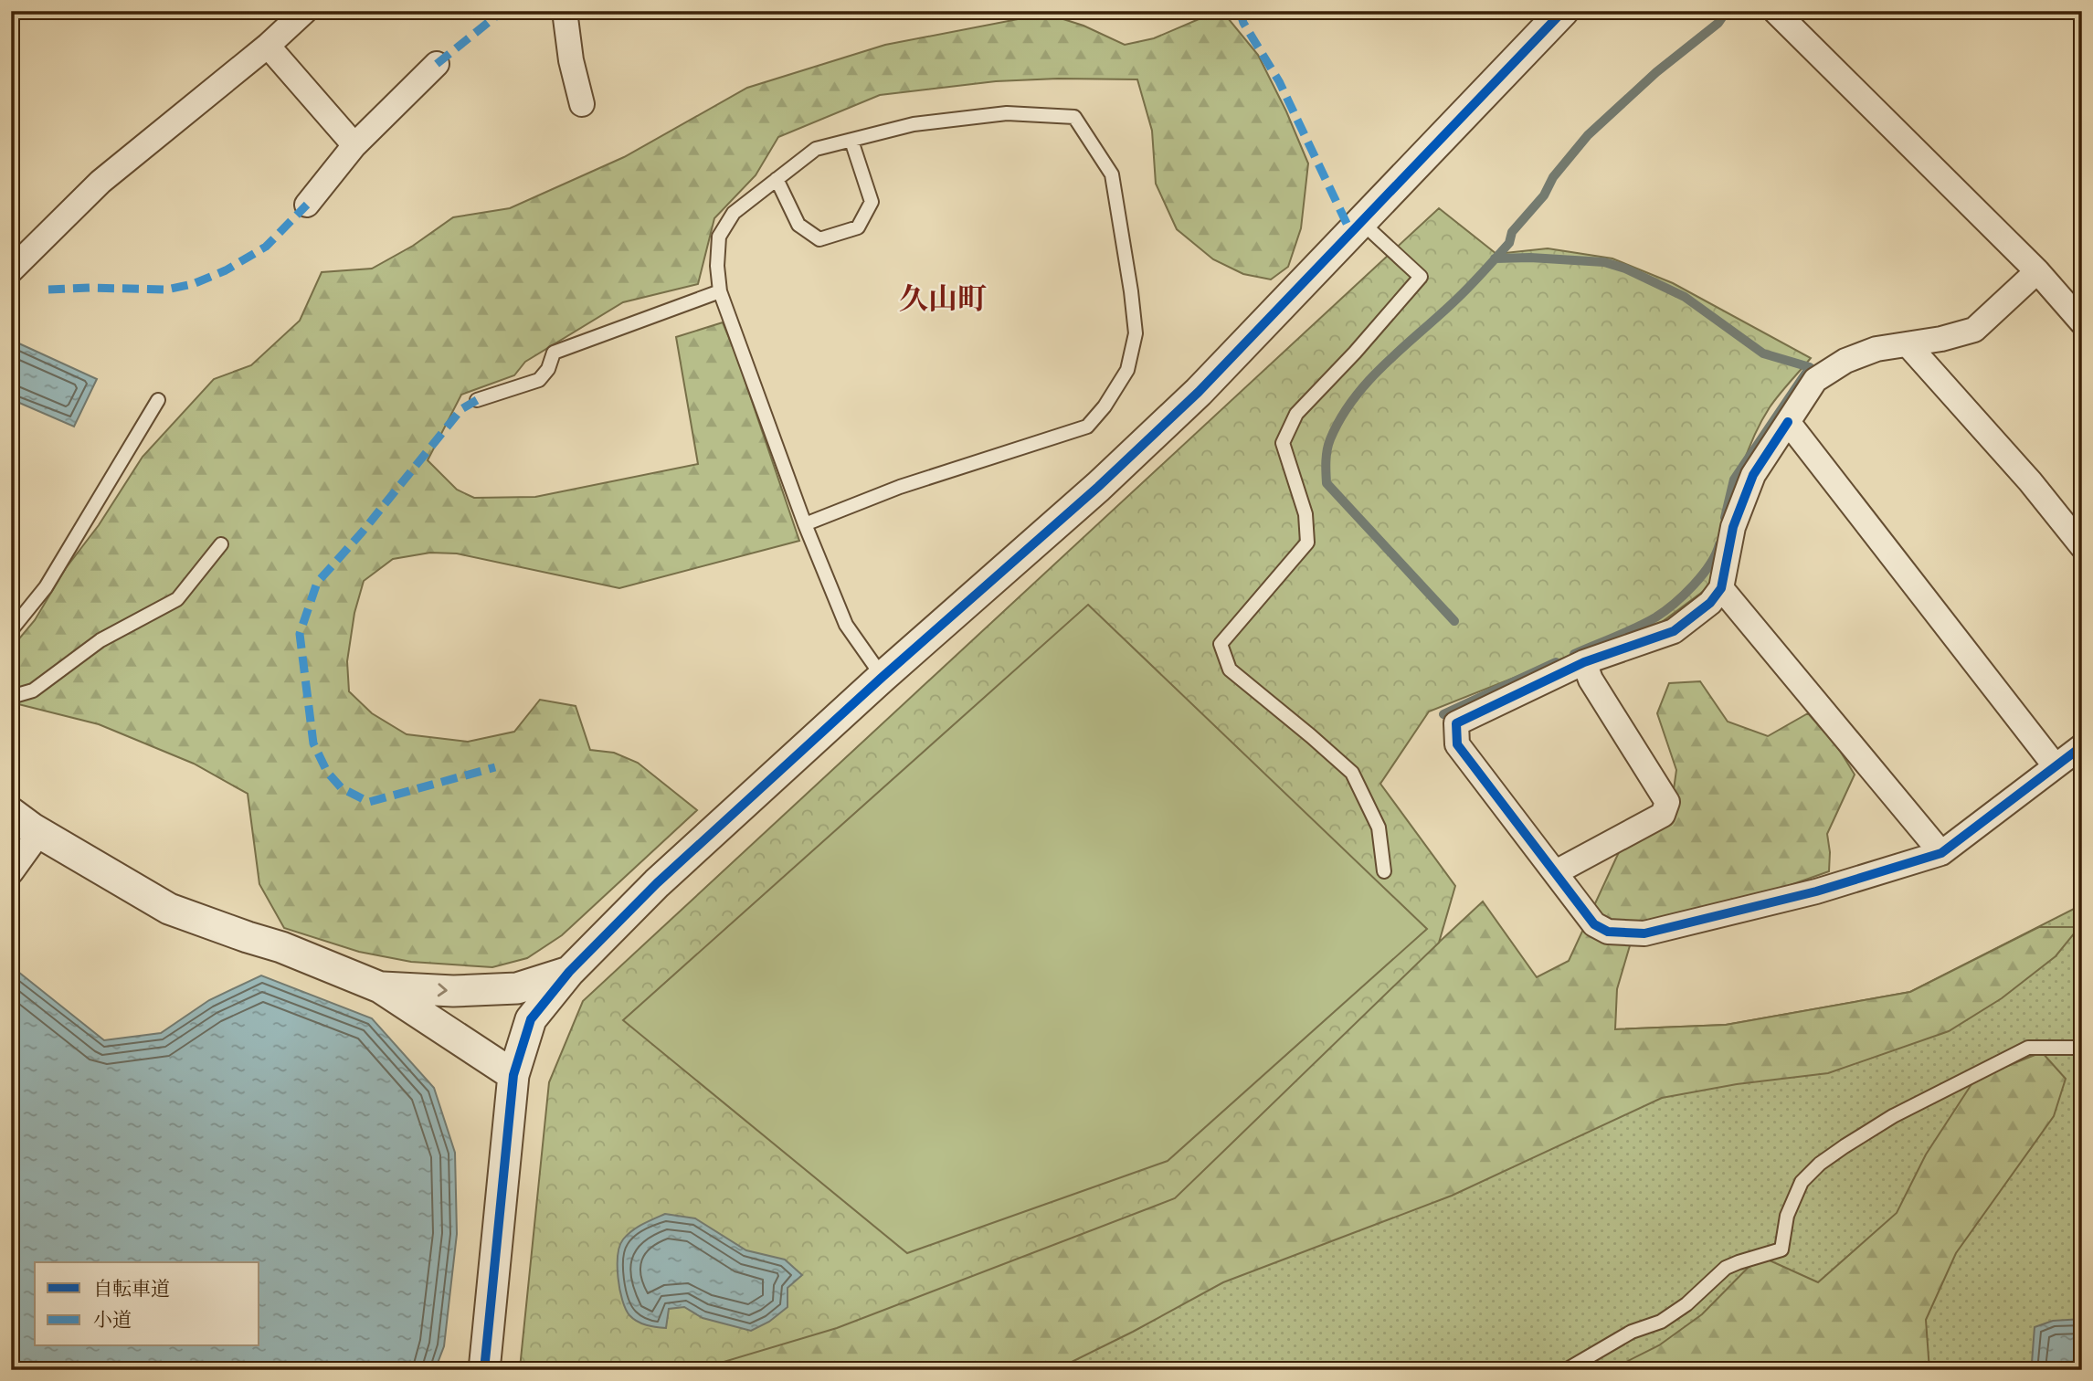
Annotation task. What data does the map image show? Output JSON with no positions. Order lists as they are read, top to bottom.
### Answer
{
  "districts": ["久山町"],
  "legend": ["自転車道", "小道"]
}
